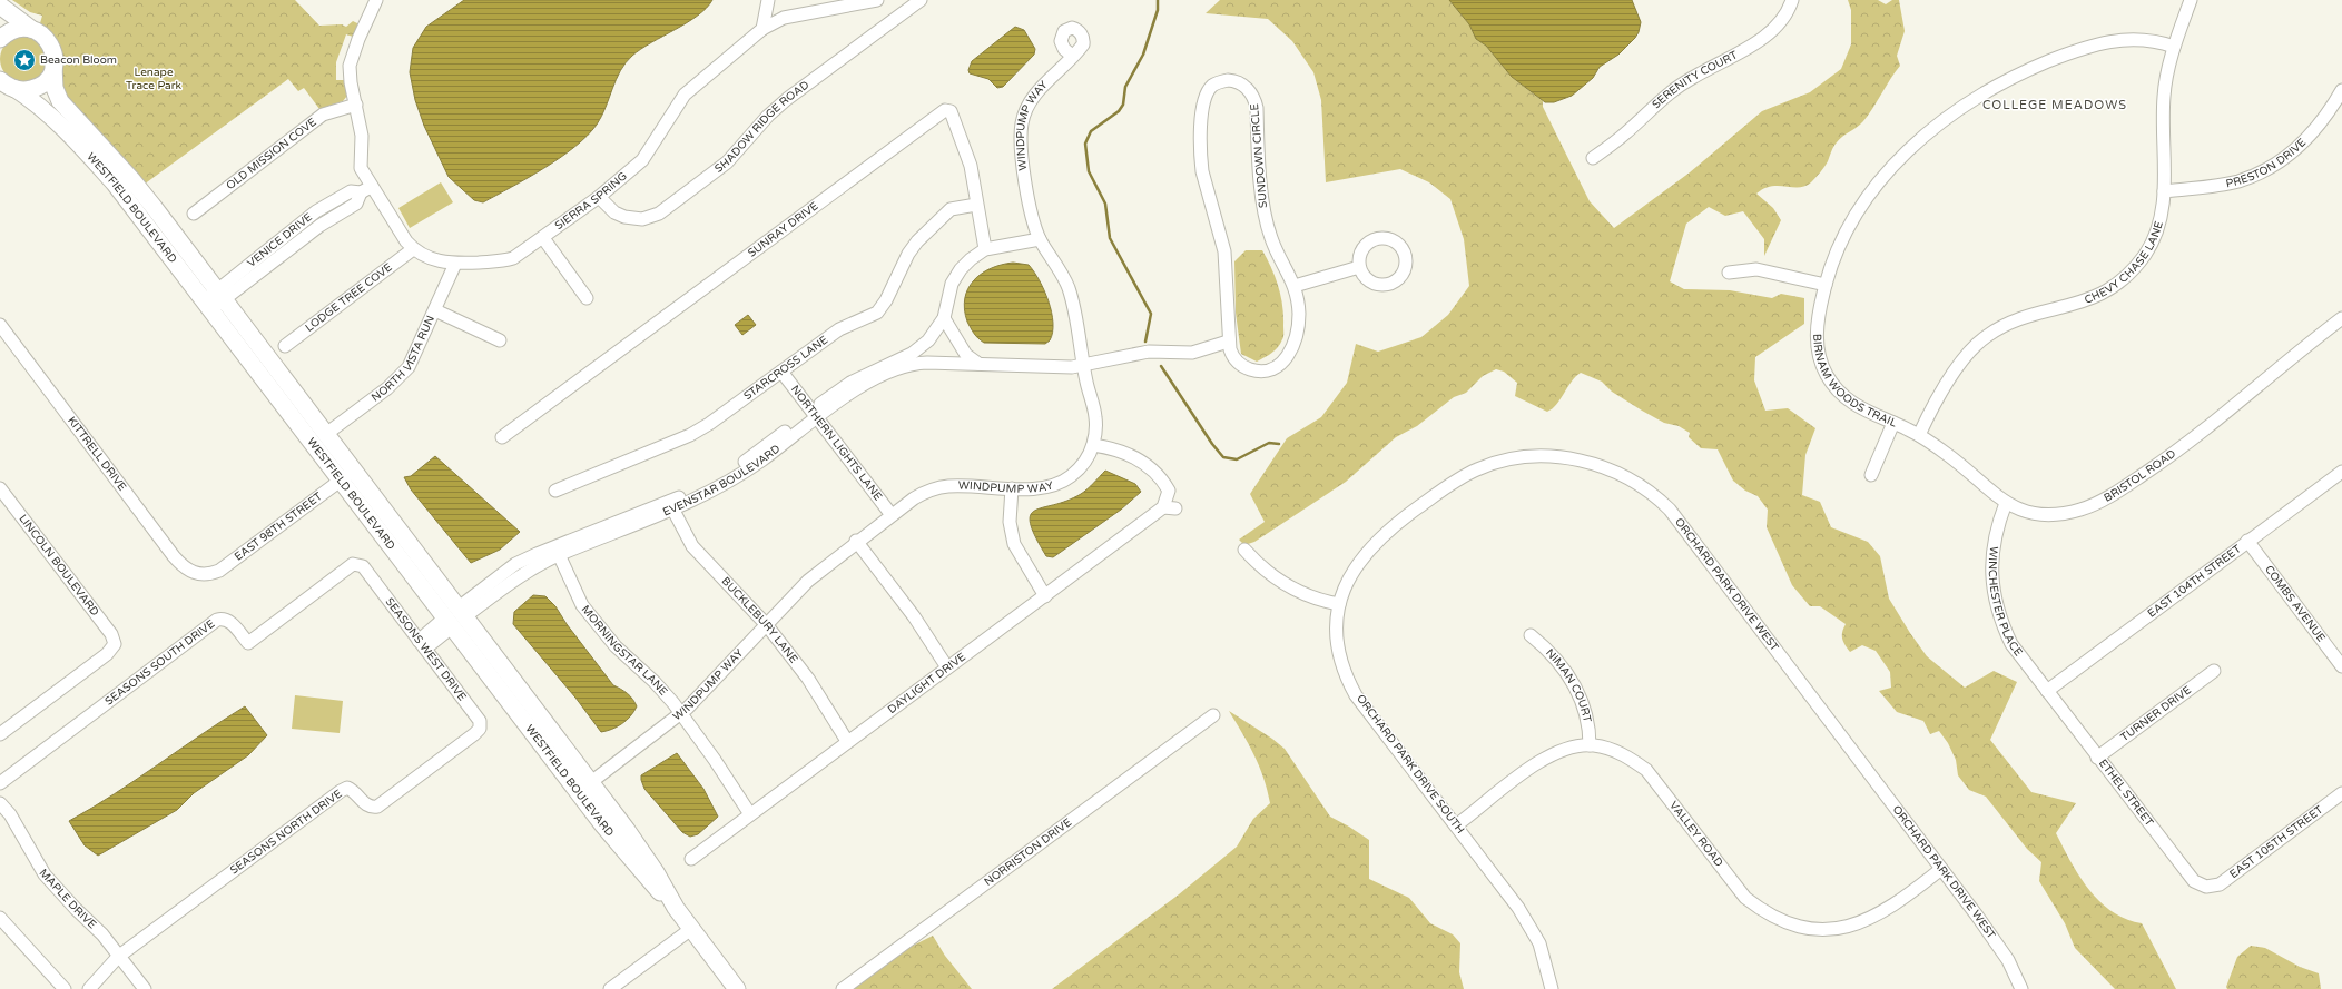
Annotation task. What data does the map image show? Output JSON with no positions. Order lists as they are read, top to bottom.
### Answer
{
  "streets": {
    "main road": ["WESTFIELD BOULEVARD"],
    "street": [
      "SERENITY COURT",
      "SHADOW RIDGE ROAD",
      "WINDPUMP WAY",
      "OLD MISSION COVE",
      "SUNDOWN CIRCLE",
      "PRESTON DRIVE",
      "SIERRA SPRING",
      "SUNRAY DRIVE",
      "VENICE DRIVE",
      "CHEVY CHASE LANE",
      "LODGE TREE COVE",
      "NORTH VISTA RUN",
      "STARCROSS LANE",
      "BIRNAM WOODS TRAIL",
      "NORTHERN LIGHTS LANE",
      "KITTRELL DRIVE",
      "BRISTOL ROAD",
      "EVENSTAR BOULEVARD",
      "EAST 98TH STREET",
      "LINCOLN BOULEVARD",
      "EAST 104TH STREET",
      "ORCHARD PARK DRIVE WEST",
      "WINCHESTER PLACE",
      "COMBS AVENUE",
      "BUCKLEBURY LANE",
      "SEASONS WEST DRIVE",
      "MORNINGSTAR LANE",
      "SEASONS SOUTH DRIVE",
      "DAYLIGHT DRIVE",
      "NIMAN COURT",
      "TURNER DRIVE",
      "ORCHARD PARK DRIVE SOUTH",
      "ETHEL STREET",
      "SEASONS NORTH DRIVE",
      "VALLEY ROAD",
      "EAST 105TH STREET",
      "NORRISTON DRIVE",
      "MAPLE DRIVE"
    ]
  },
  "crossings": [
    ["SHADOW RIDGE ROAD", "SIERRA SPRING"],
    ["WINDPUMP WAY", "WESTFIELD BOULEVARD"],
    ["WINDPUMP WAY", "SUNRAY DRIVE"],
    ["WINDPUMP WAY", "NORTHERN LIGHTS LANE"],
    ["WINDPUMP WAY", "EVENSTAR BOULEVARD"],
    ["WINDPUMP WAY", "BUCKLEBURY LANE"],
    ["WINDPUMP WAY", "MORNINGSTAR LANE"],
    ["WINDPUMP WAY", "DAYLIGHT DRIVE"],
    ["OLD MISSION COVE", "SIERRA SPRING"],
    ["PRESTON DRIVE", "CHEVY CHASE LANE"],
    ["SIERRA SPRING", "VENICE DRIVE"],
    ["SIERRA SPRING", "LODGE TREE COVE"],
    ["SIERRA SPRING", "NORTH VISTA RUN"],
    ["WESTFIELD BOULEVARD", "VENICE DRIVE"],
    ["WESTFIELD BOULEVARD", "NORTH VISTA RUN"],
    ["WESTFIELD BOULEVARD", "EVENSTAR BOULEVARD"],
    ["WESTFIELD BOULEVARD", "EAST 98TH STREET"],
    ["SUNRAY DRIVE", "STARCROSS LANE"],
    ["SUNRAY DRIVE", "EVENSTAR BOULEVARD"],
    ["CHEVY CHASE LANE", "BIRNAM WOODS TRAIL"],
    ["CHEVY CHASE LANE", "BRISTOL ROAD"],
    ["STARCROSS LANE", "NORTHERN LIGHTS LANE"],
    ["BIRNAM WOODS TRAIL", "BRISTOL ROAD"],
    ["NORTHERN LIGHTS LANE", "EVENSTAR BOULEVARD"],
    ["KITTRELL DRIVE", "EAST 98TH STREET"],
    ["BRISTOL ROAD", "WINCHESTER PLACE"],
    ["EVENSTAR BOULEVARD", "BUCKLEBURY LANE"],
    ["EVENSTAR BOULEVARD", "SEASONS WEST DRIVE"],
    ["EVENSTAR BOULEVARD", "MORNINGSTAR LANE"],
    ["EAST 104TH STREET", "WINCHESTER PLACE"],
    ["EAST 104TH STREET", "COMBS AVENUE"],
    ["EAST 104TH STREET", "ETHEL STREET"],
    ["ORCHARD PARK DRIVE WEST", "ORCHARD PARK DRIVE SOUTH"],
    ["ORCHARD PARK DRIVE WEST", "VALLEY ROAD"],
    ["WINCHESTER PLACE", "ETHEL STREET"],
    ["BUCKLEBURY LANE", "DAYLIGHT DRIVE"],
    ["SEASONS WEST DRIVE", "SEASONS SOUTH DRIVE"],
    ["SEASONS WEST DRIVE", "SEASONS NORTH DRIVE"],
    ["MORNINGSTAR LANE", "DAYLIGHT DRIVE"],
    ["NIMAN COURT", "VALLEY ROAD"],
    ["TURNER DRIVE", "ETHEL STREET"],
    ["ORCHARD PARK DRIVE SOUTH", "VALLEY ROAD"],
    ["ETHEL STREET", "EAST 105TH STREET"],
    ["SEASONS NORTH DRIVE", "MAPLE DRIVE"]
  ],
  "districts": ["COLLEGE MEADOWS"],
  "parks": ["Lenape Trace Park"],
  "places": {
    "place": ["Beacon Bloom"]
  }
}
